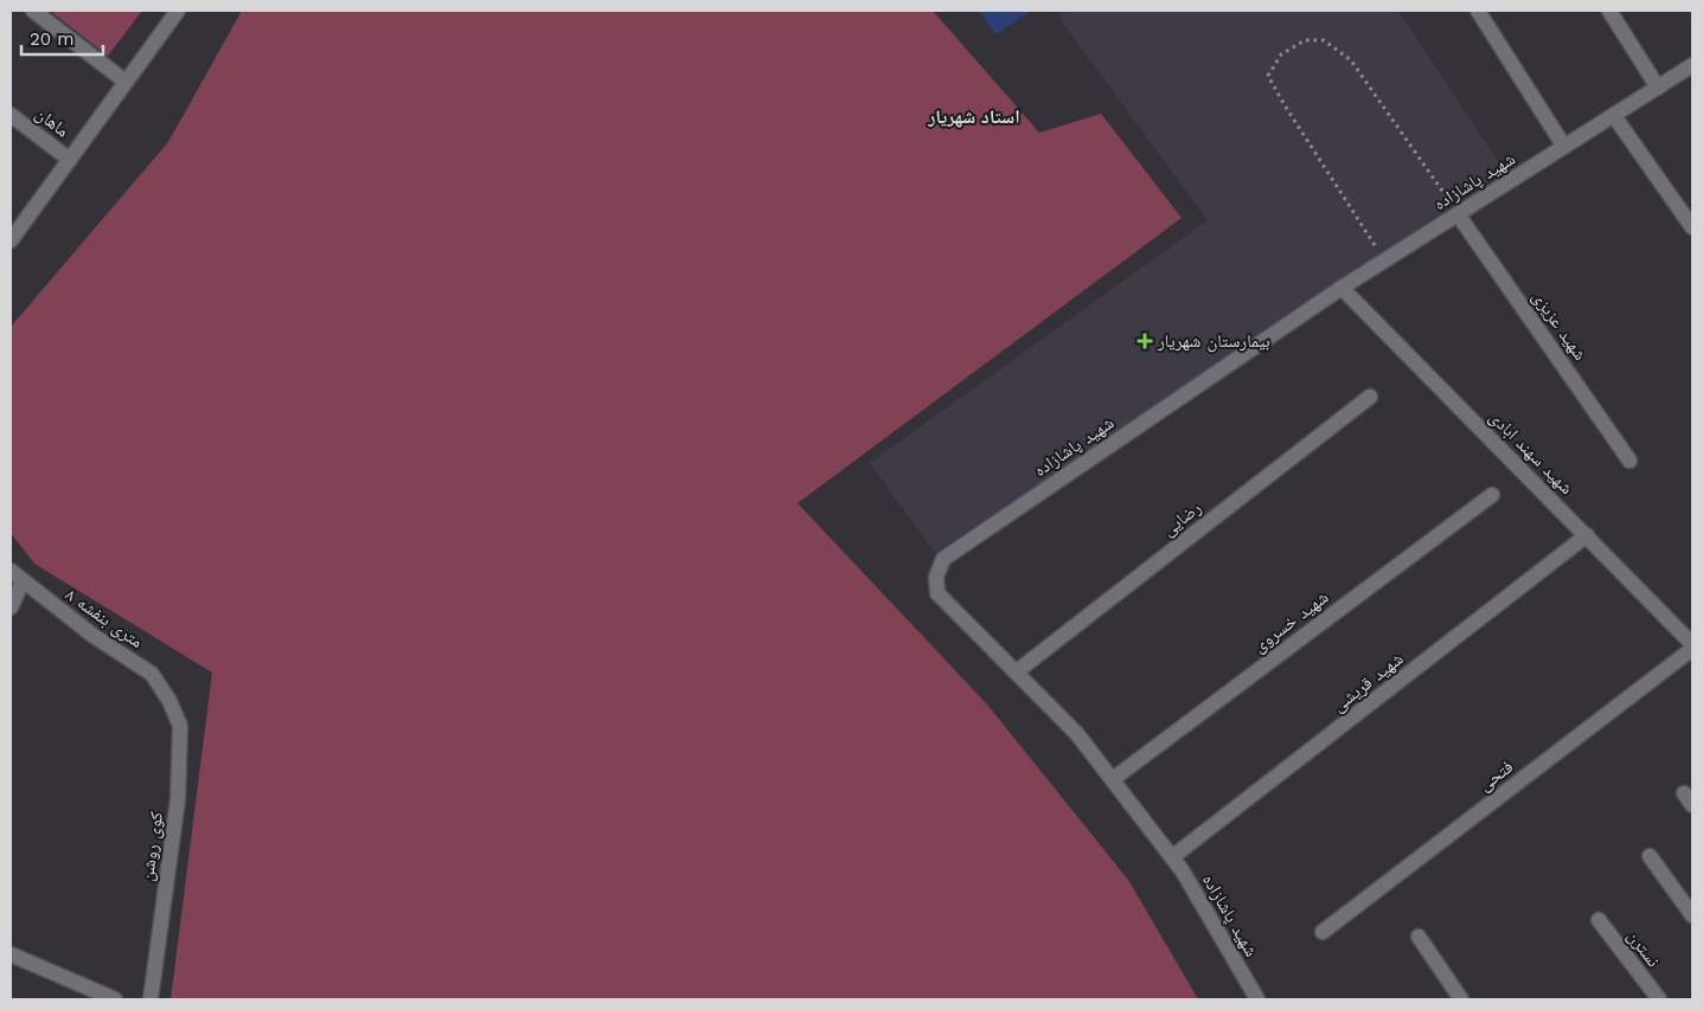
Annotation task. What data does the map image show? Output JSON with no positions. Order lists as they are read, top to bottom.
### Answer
{
  "streets": {
    "street": [
      "ماهان",
      "شهید پاشازاده",
      "شهید عزیزی",
      "شهید سهند ابادی",
      "رضایی",
      "۸ متری بنفشه",
      "شهید خسروی",
      "شهید قریشی",
      "فتحی",
      "کوی روشن",
      "نسترن"
    ]
  },
  "crossings": [
    ["شهید پاشازاده", "شهید عزیزی"],
    ["شهید پاشازاده", "شهید سهند ابادی"],
    ["شهید پاشازاده", "رضایی"],
    ["شهید پاشازاده", "شهید خسروی"],
    ["شهید پاشازاده", "شهید قریشی"],
    ["شهید سهند ابادی", "شهید قریشی"],
    ["۸ متری بنفشه", "کوی روشن"]
  ],
  "districts": ["استاد شهریار"],
  "places": {
    "health": ["بیمارستان شهریار"]
  },
  "scale_bar": "20 m"
}
